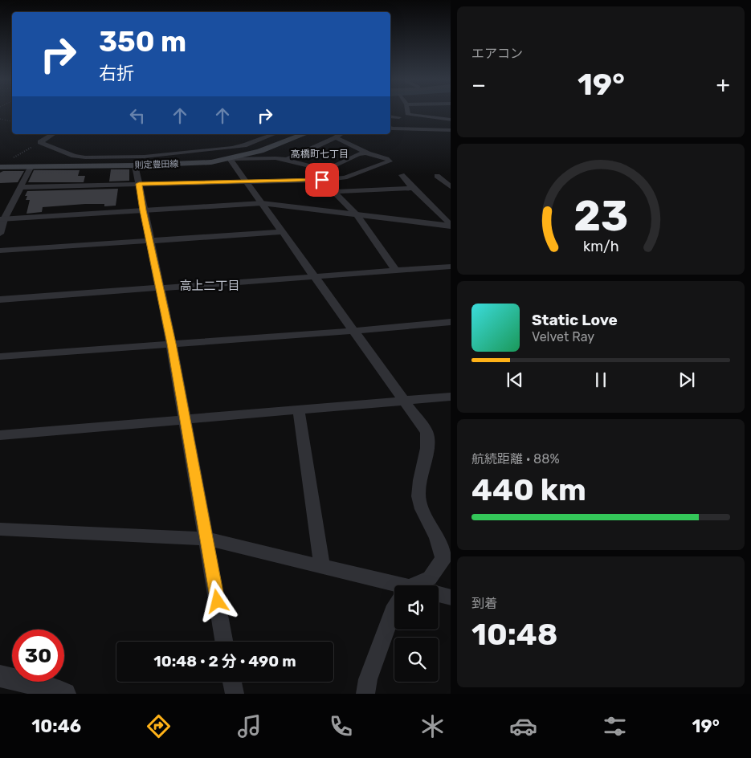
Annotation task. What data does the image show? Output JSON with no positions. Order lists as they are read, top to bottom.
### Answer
{
  "streets": {
    "main road": ["則定豊田線"]
  },
  "districts": ["高橋町七丁目", "高上二丁目"],
  "page": {
    "tile": [
      "エアコン",
      ["航続距離 · 88%", "440 km"],
      ["到着", "10:48"]
    ],
    "turn": ["350 m", "右折"],
    "heat": ["−", "19°", "+"],
    "song": ["Static Love", "Velvet Ray"],
    "limit": "30",
    "trip": "10:48 · 2 分 · 490 m",
    "tabs": ["10:46", "19°"],
    "gauge": ["23", "km/h"]
  }
}
